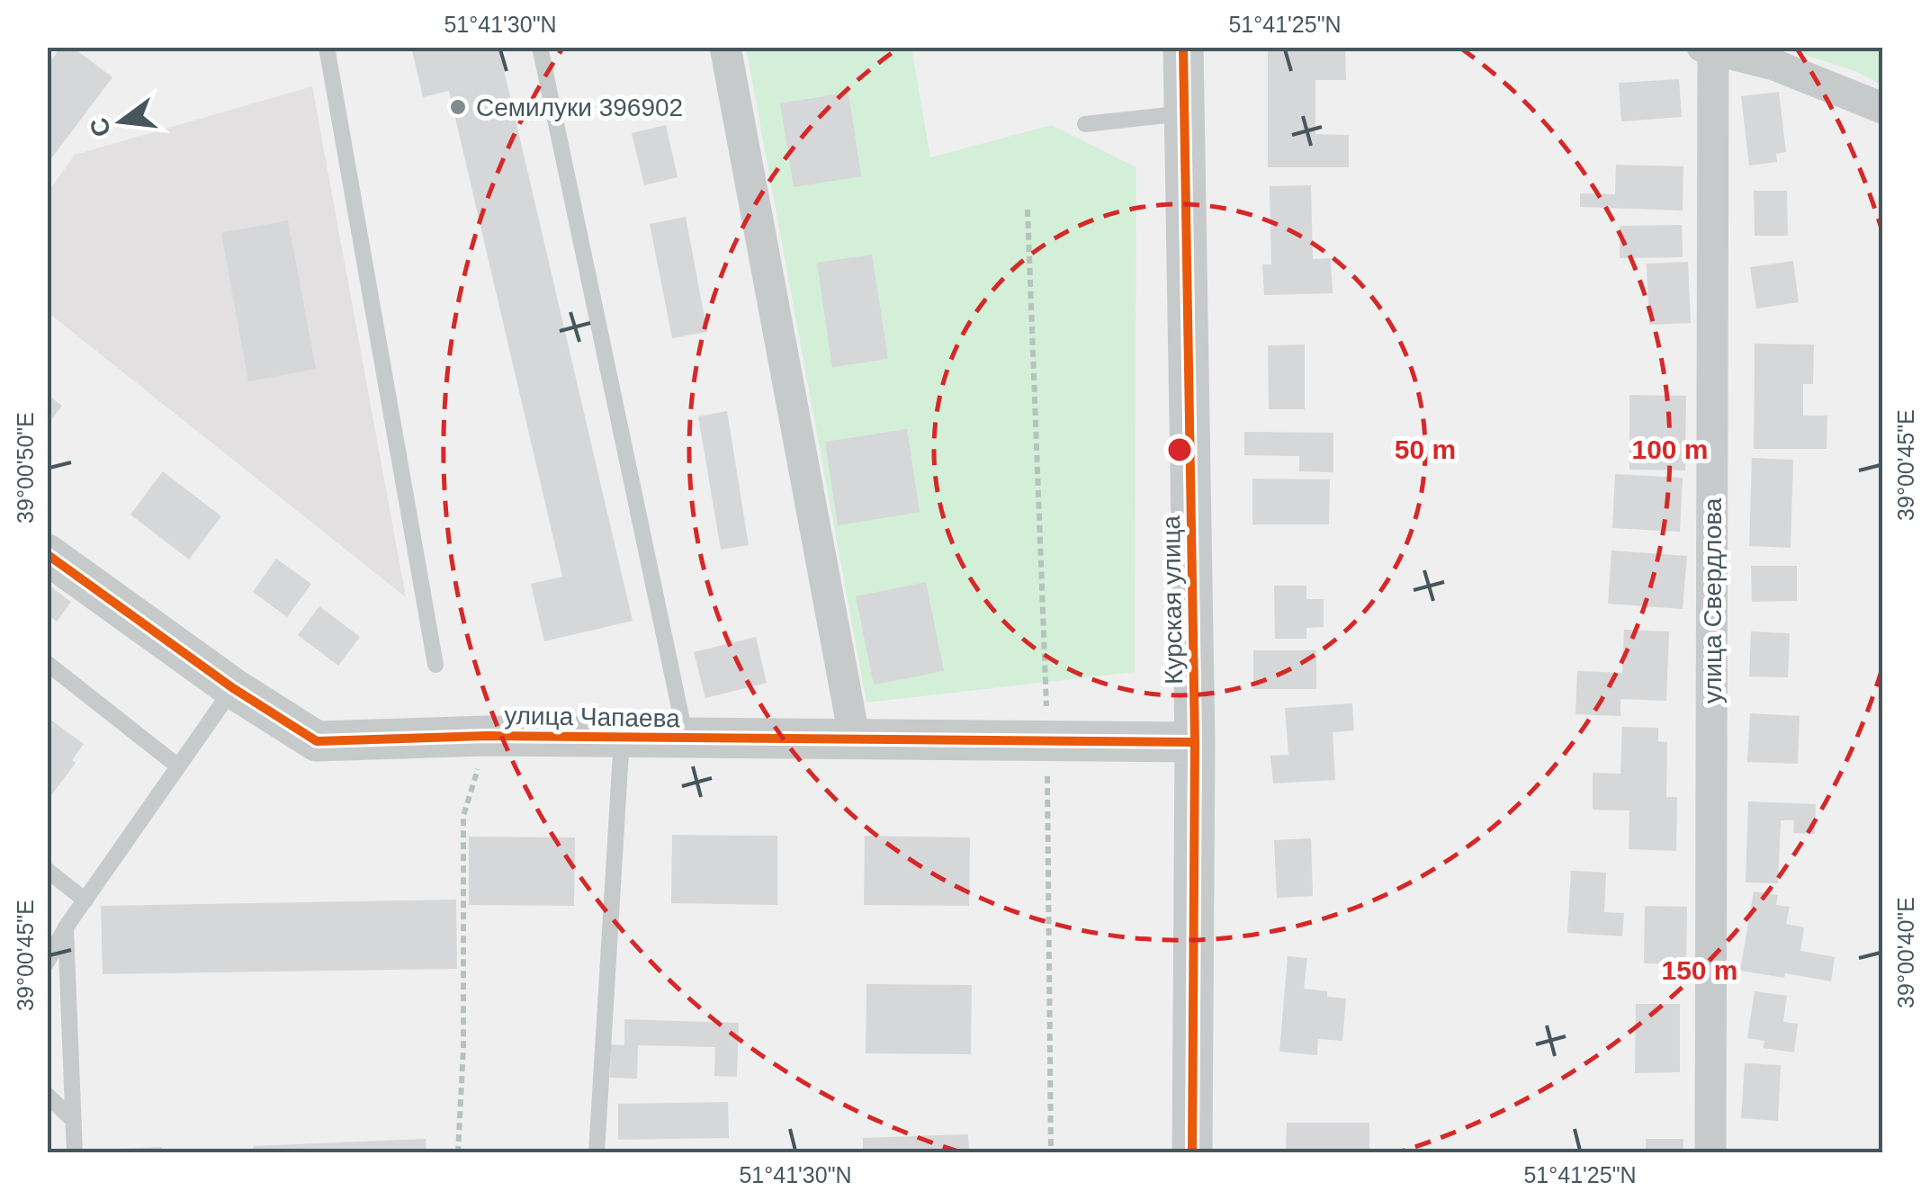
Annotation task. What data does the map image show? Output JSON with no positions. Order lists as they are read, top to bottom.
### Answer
{
  "streets": {
    "street": ["Курская улица", "улица Свердлова", "улица Чапаева"]
  },
  "crossings": [
    ["Курская улица", "улица Чапаева"]
  ],
  "places": ["Семилуки 396902"],
  "north": "left",
  "coordinates": [
    "51°41'30\"N",
    "51°41'25\"N",
    "39°00'45\"E",
    "39°00'50\"E",
    "39°00'40\"E"
  ],
  "rings": ["50 m", "100 m", "150 m"]
}
